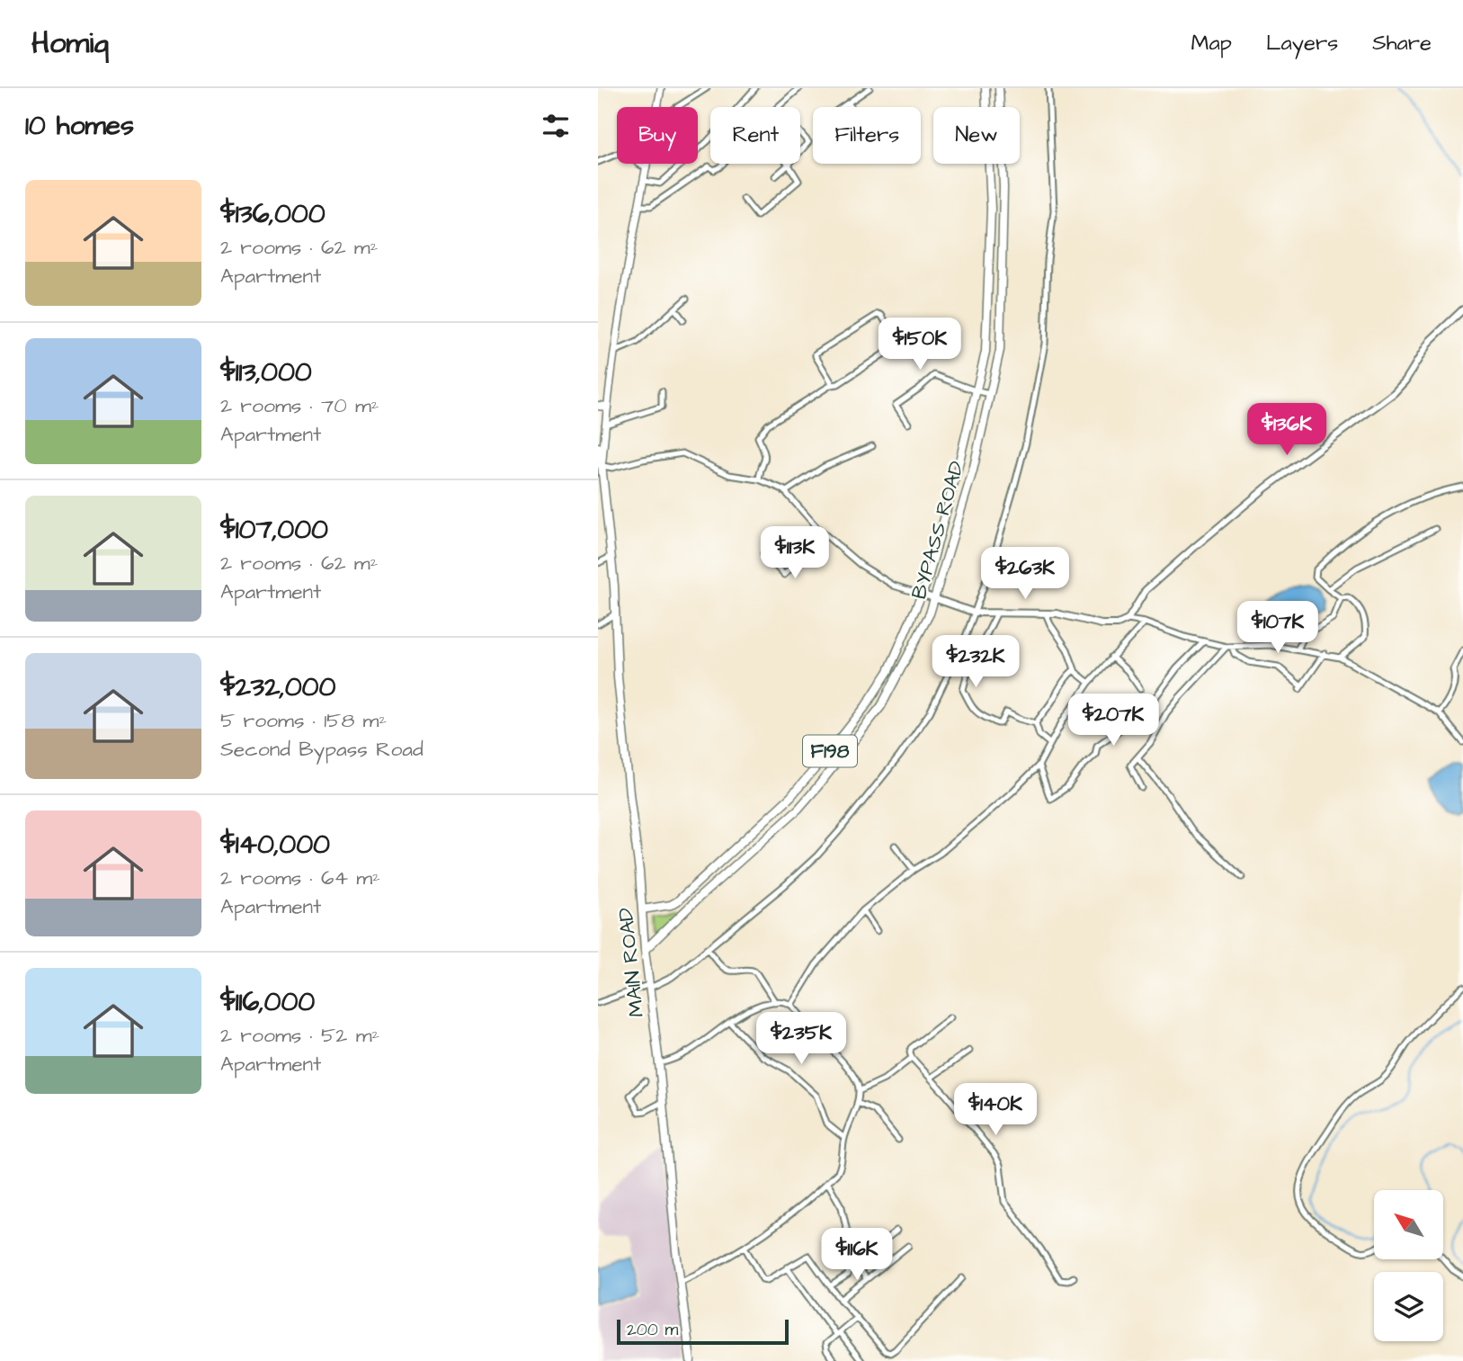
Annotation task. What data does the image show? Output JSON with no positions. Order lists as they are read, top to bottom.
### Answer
{
  "streets": {
    "main road": ["BYPASS ROAD", "F198", "MAIN ROAD"]
  },
  "crossings": [
    ["BYPASS ROAD", "F198"],
    ["F198", "MAIN ROAD"]
  ],
  "scale_bar": "200 m",
  "north": "top left",
  "page": {
    "header": "Homiq",
    "nav": ["Map", "Layers", "Share"],
    "heading": "10 homes",
    "chip": [
      "Buy",
      "Rent",
      "Filters",
      "New"
    ],
    "list": [
      {
        "name": "$136,000",
        "note": "2 rooms · 62 m² · Apartment"
      },
      {
        "name": "$113,000",
        "note": "2 rooms · 70 m² · Apartment"
      },
      {
        "name": "$107,000",
        "note": "2 rooms · 62 m² · Apartment"
      },
      {
        "name": "$232,000",
        "note": "5 rooms · 158 m² · Second Bypass Road"
      },
      {
        "name": "$140,000",
        "note": "2 rooms · 64 m² · Apartment"
      },
      {
        "name": "$116,000",
        "note": "2 rooms · 52 m² · Apartment"
      }
    ],
    "price": [
      "$150K",
      "$136K",
      "$113K",
      "$263K",
      "$107K",
      "$232K",
      "$207K",
      "$235K",
      "$140K",
      "$116K"
    ],
    "scale": "200 m"
  }
}
